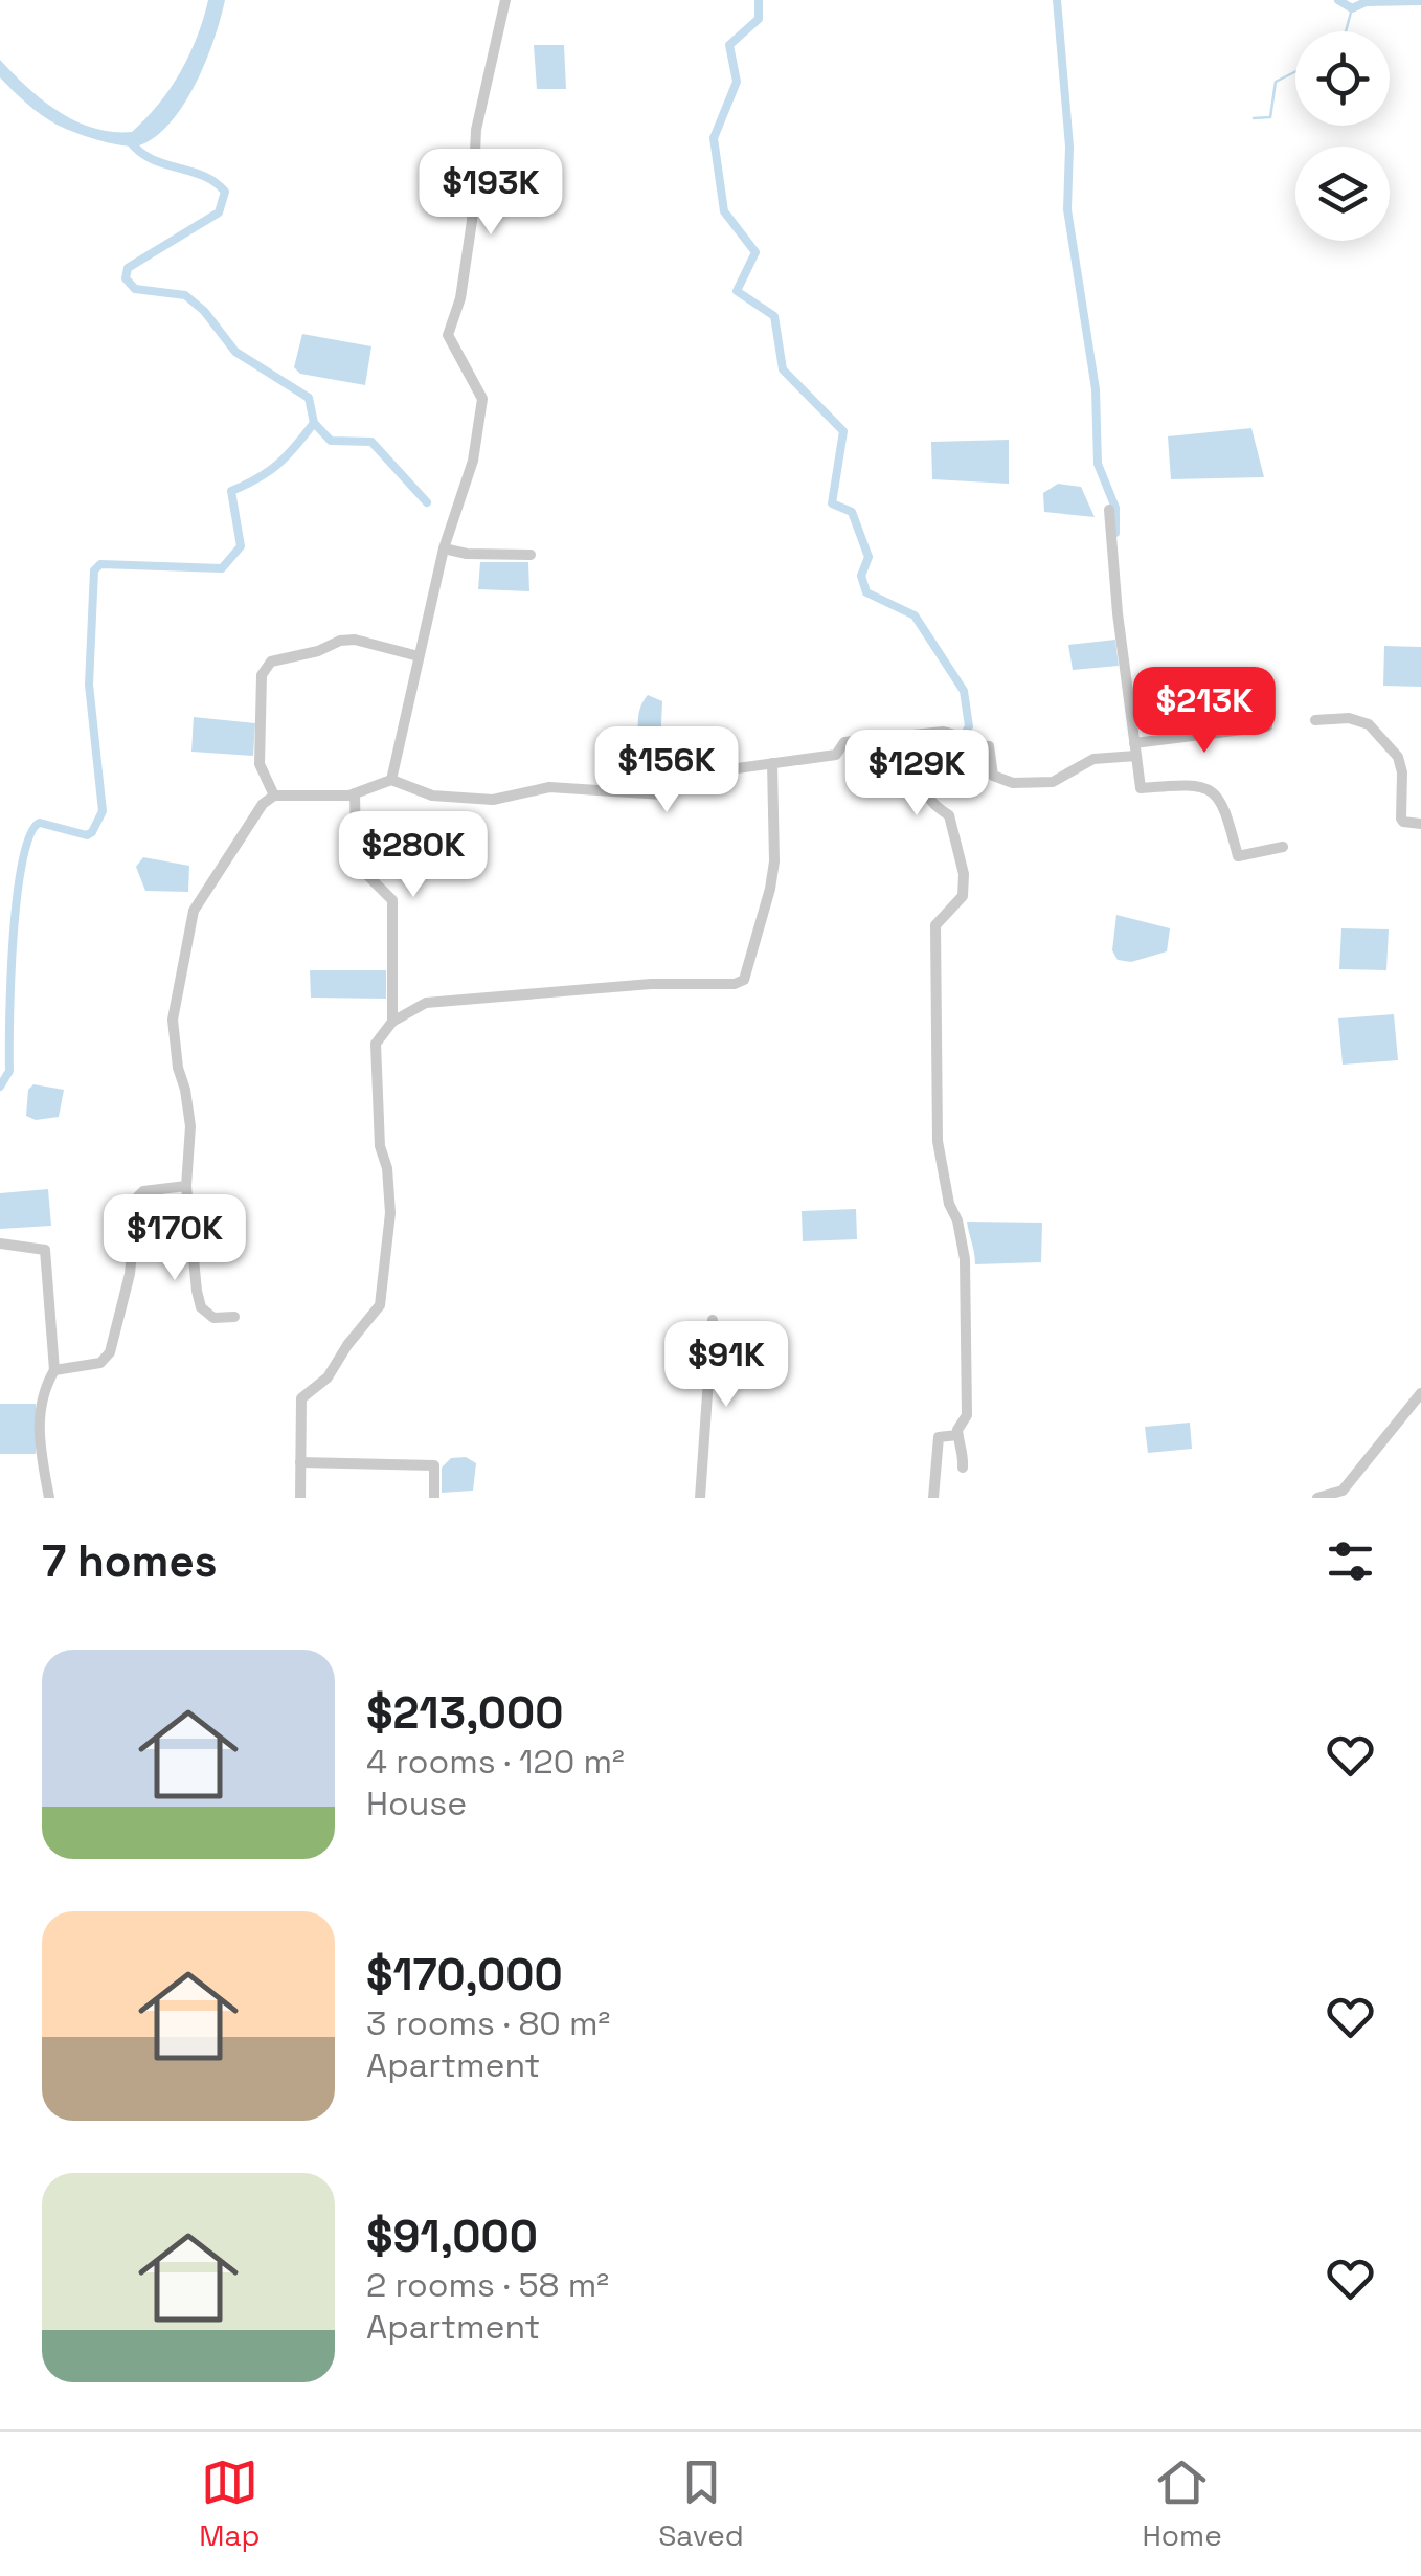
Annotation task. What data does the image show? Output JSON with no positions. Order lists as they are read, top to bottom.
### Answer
{
  "page": {
    "price": [
      "$193K",
      "$213K",
      "$156K",
      "$129K",
      "$280K",
      "$170K",
      "$91K"
    ],
    "heading": "7 homes",
    "list": [
      {
        "name": "$213,000",
        "note": "4 rooms · 120 m² · House"
      },
      {
        "name": "$170,000",
        "note": "3 rooms · 80 m² · Apartment"
      },
      {
        "name": "$91,000",
        "note": "2 rooms · 58 m² · Apartment"
      }
    ],
    "tabs": ["Map", "Saved", "Home"]
  }
}
